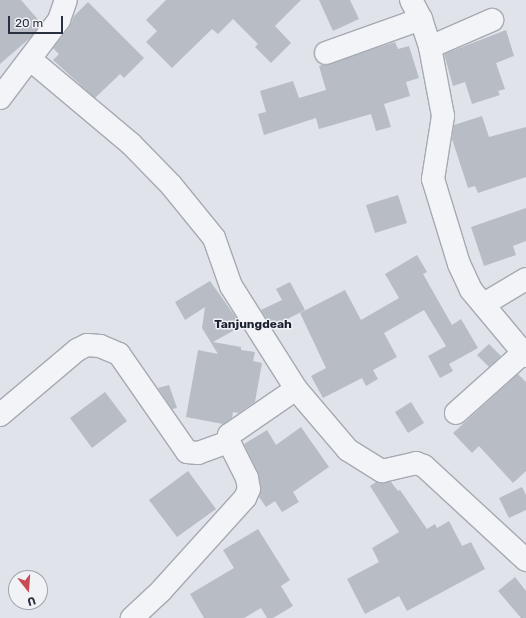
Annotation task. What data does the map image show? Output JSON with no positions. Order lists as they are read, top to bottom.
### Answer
{
  "districts": ["Tanjungdeah"],
  "scale_bar": "20 m",
  "north": "bottom"
}
